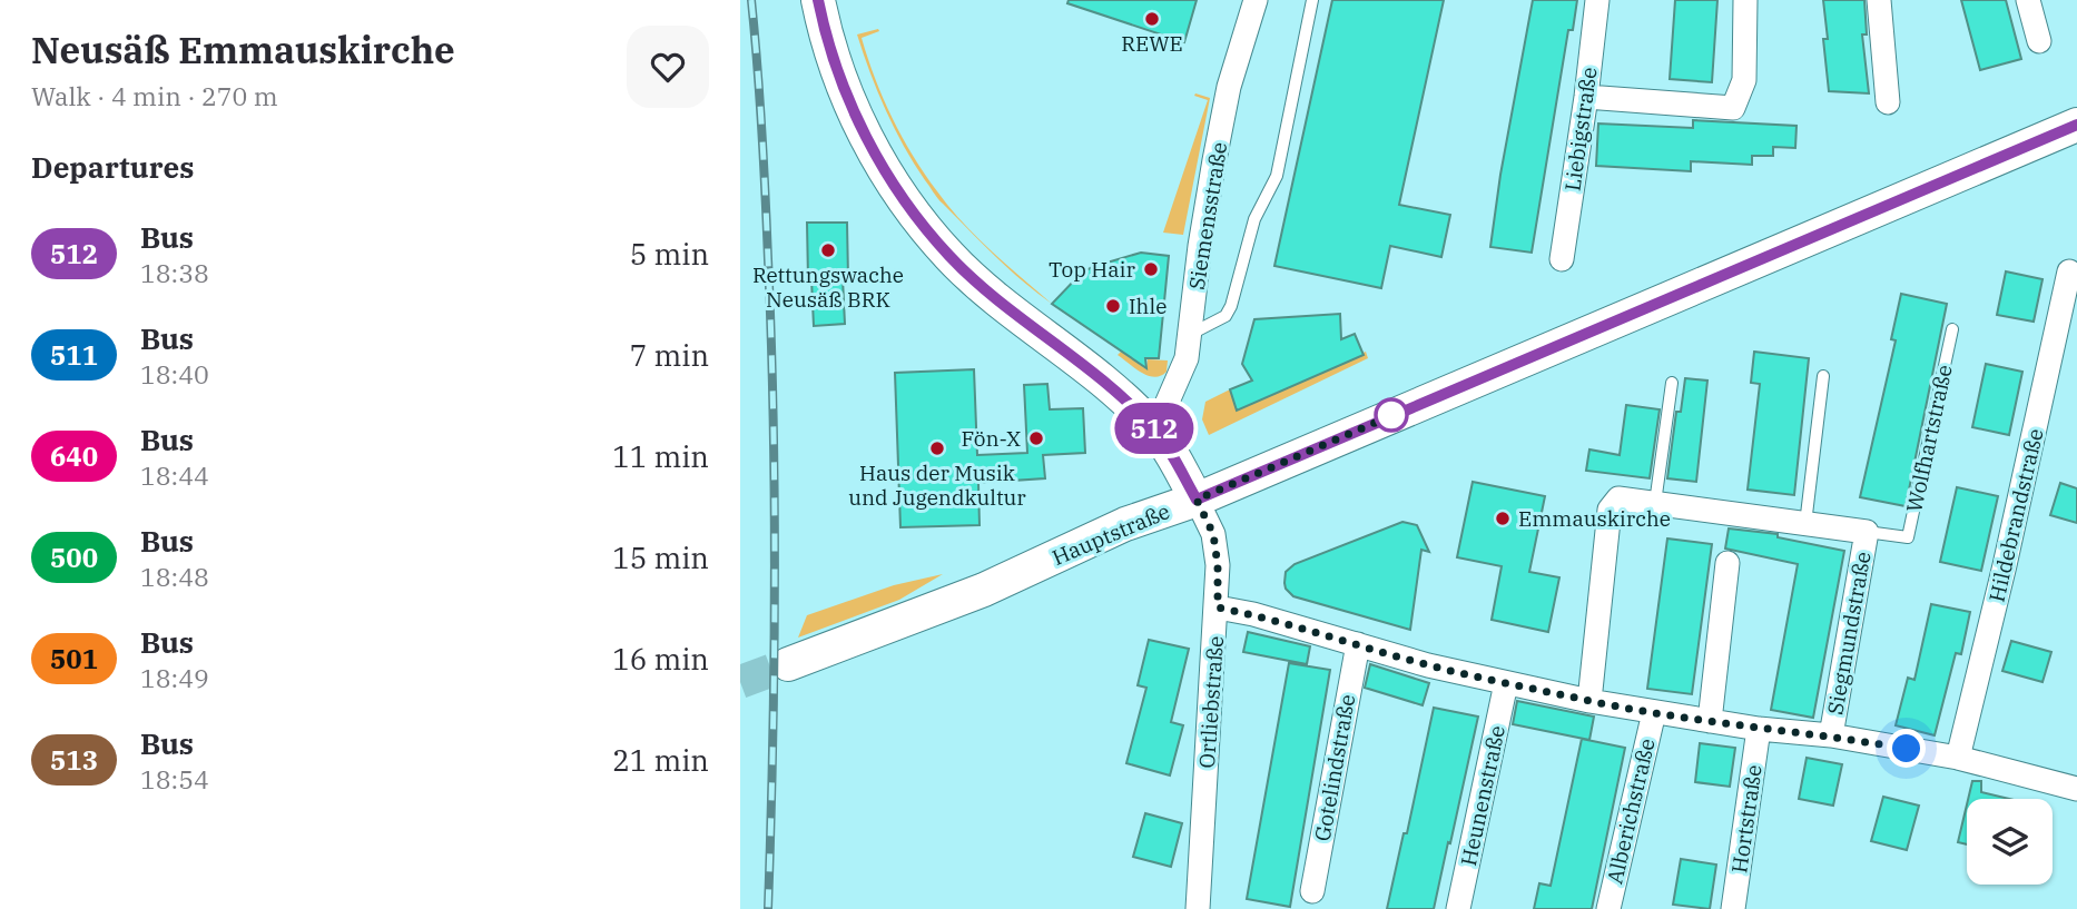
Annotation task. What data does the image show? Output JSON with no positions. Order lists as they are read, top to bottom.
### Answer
{
  "streets": {
    "street": [
      "Liebigstraße",
      "Siemensstraße",
      "Wolfhartstraße",
      "Hildebrandstraße",
      "Hauptstraße",
      "Siegmundstraße",
      "Ortliebstraße",
      "Gotelindstraße",
      "Heunenstraße",
      "Alberichstraße",
      "Hortstraße"
    ]
  },
  "crossings": [
    ["Wolfhartstraße", "Siegmundstraße"],
    ["Hauptstraße", "Ortliebstraße"]
  ],
  "places": [
    "REWE",
    "Rettungswache Neusäß BRK",
    "Top Hair",
    "Ihle",
    "Fön-X",
    "Haus der Musik und Jugendkultur",
    "Emmauskirche"
  ],
  "lines": ["bus line 512"],
  "page": {
    "heading": [
      ["Neusäß Emmauskirche", "Walk · 4 min · 270 m"],
      "Departures"
    ],
    "on_map": "512",
    "list": [
      {
        "mark": "512",
        "name": "Bus",
        "note": "18:38",
        "value": "5 min"
      },
      {
        "mark": "511",
        "name": "Bus",
        "note": "18:40",
        "value": "7 min"
      },
      {
        "mark": "640",
        "name": "Bus",
        "note": "18:44",
        "value": "11 min"
      },
      {
        "mark": "500",
        "name": "Bus",
        "note": "18:48",
        "value": "15 min"
      },
      {
        "mark": "501",
        "name": "Bus",
        "note": "18:49",
        "value": "16 min"
      },
      {
        "mark": "513",
        "name": "Bus",
        "note": "18:54",
        "value": "21 min"
      }
    ]
  }
}
